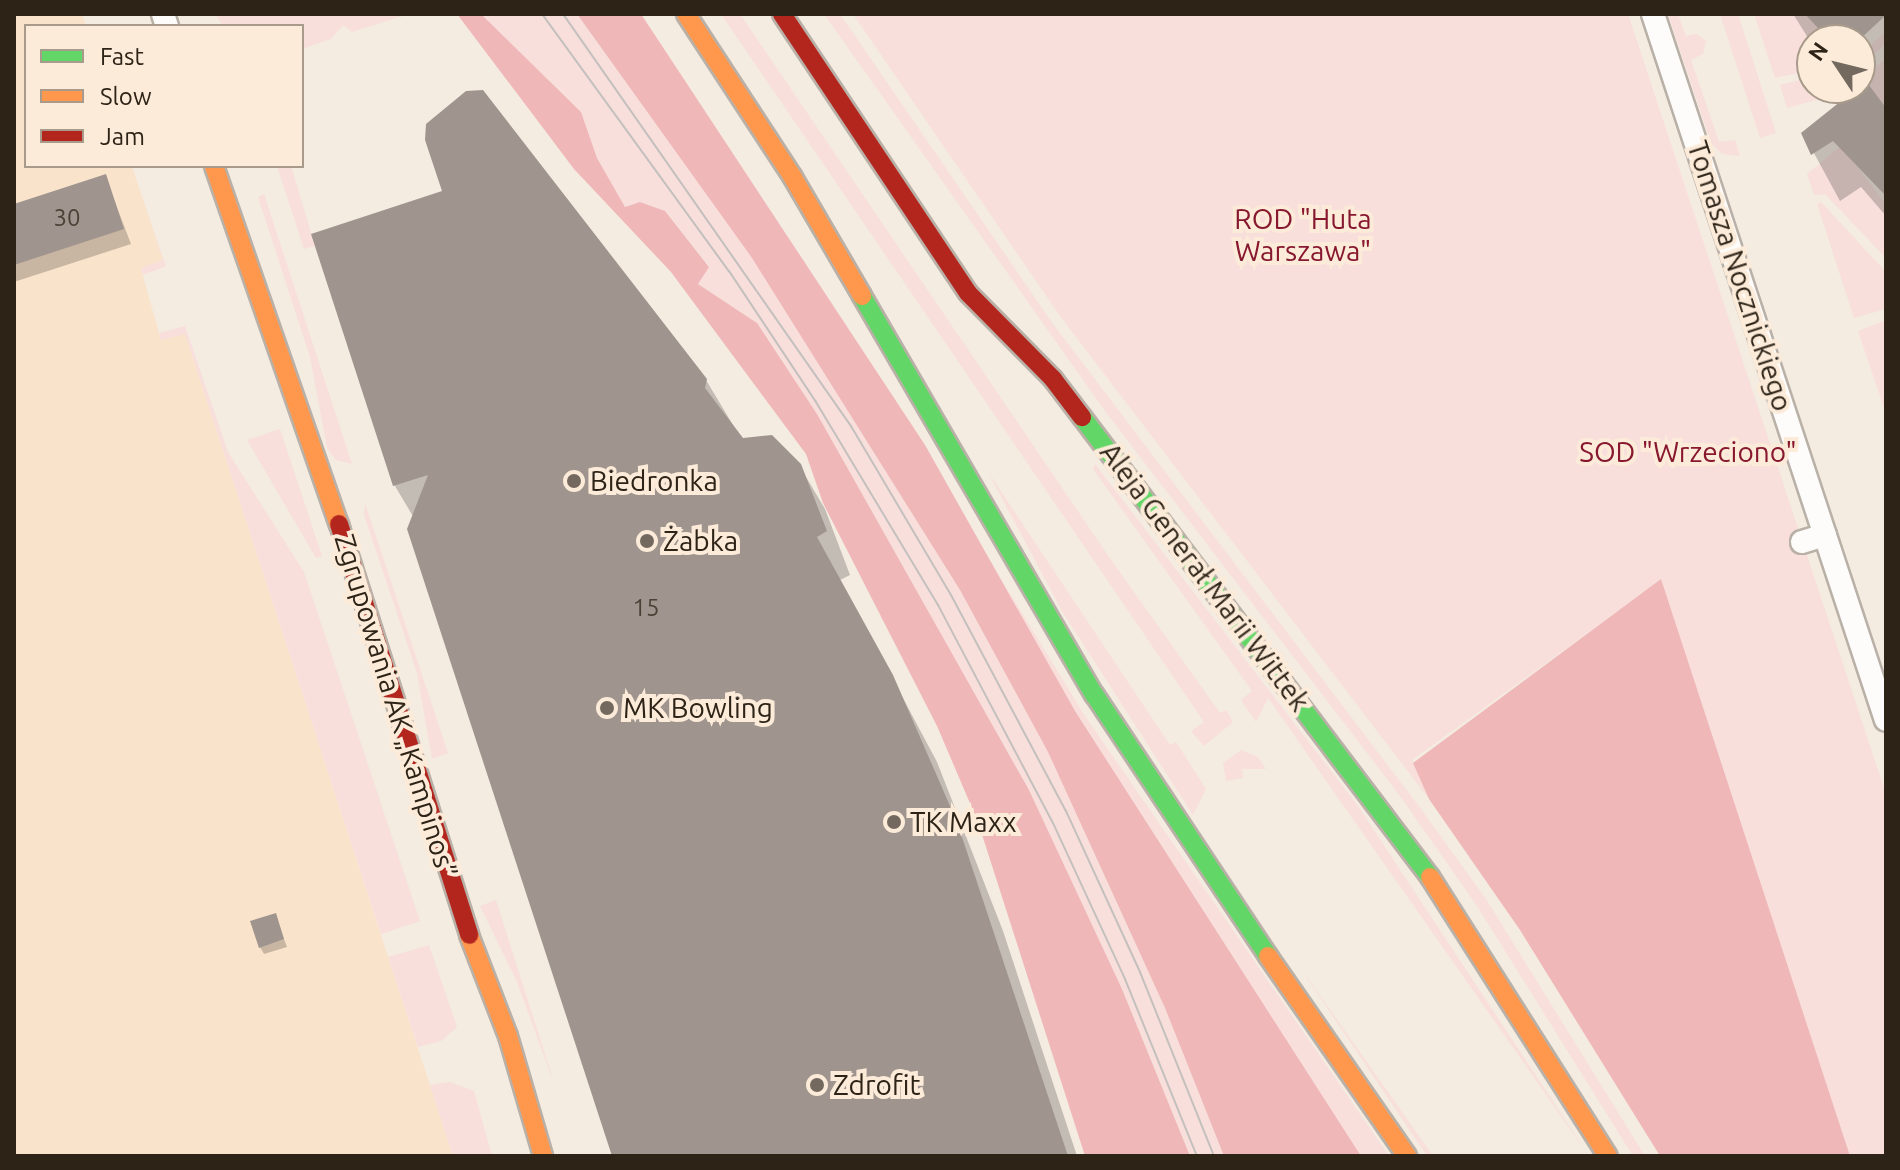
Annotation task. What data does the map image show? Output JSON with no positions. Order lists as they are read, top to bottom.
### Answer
{
  "streets": {
    "main road": ["Aleja Generał Marii Wittek", "Zgrupowania AK „Kampinos”"],
    "street": ["Tomasza Nocznickiego"]
  },
  "parks": ["ROD \"Huta Warszawa\"", "SOD \"Wrzeciono\""],
  "places": [
    "Biedronka",
    "Żabka",
    "MK Bowling",
    "TK Maxx",
    "Zdrofit"
  ],
  "house_numbers": ["30", "15"],
  "legend": ["Fast", "Slow", "Jam"],
  "north": "top left"
}
